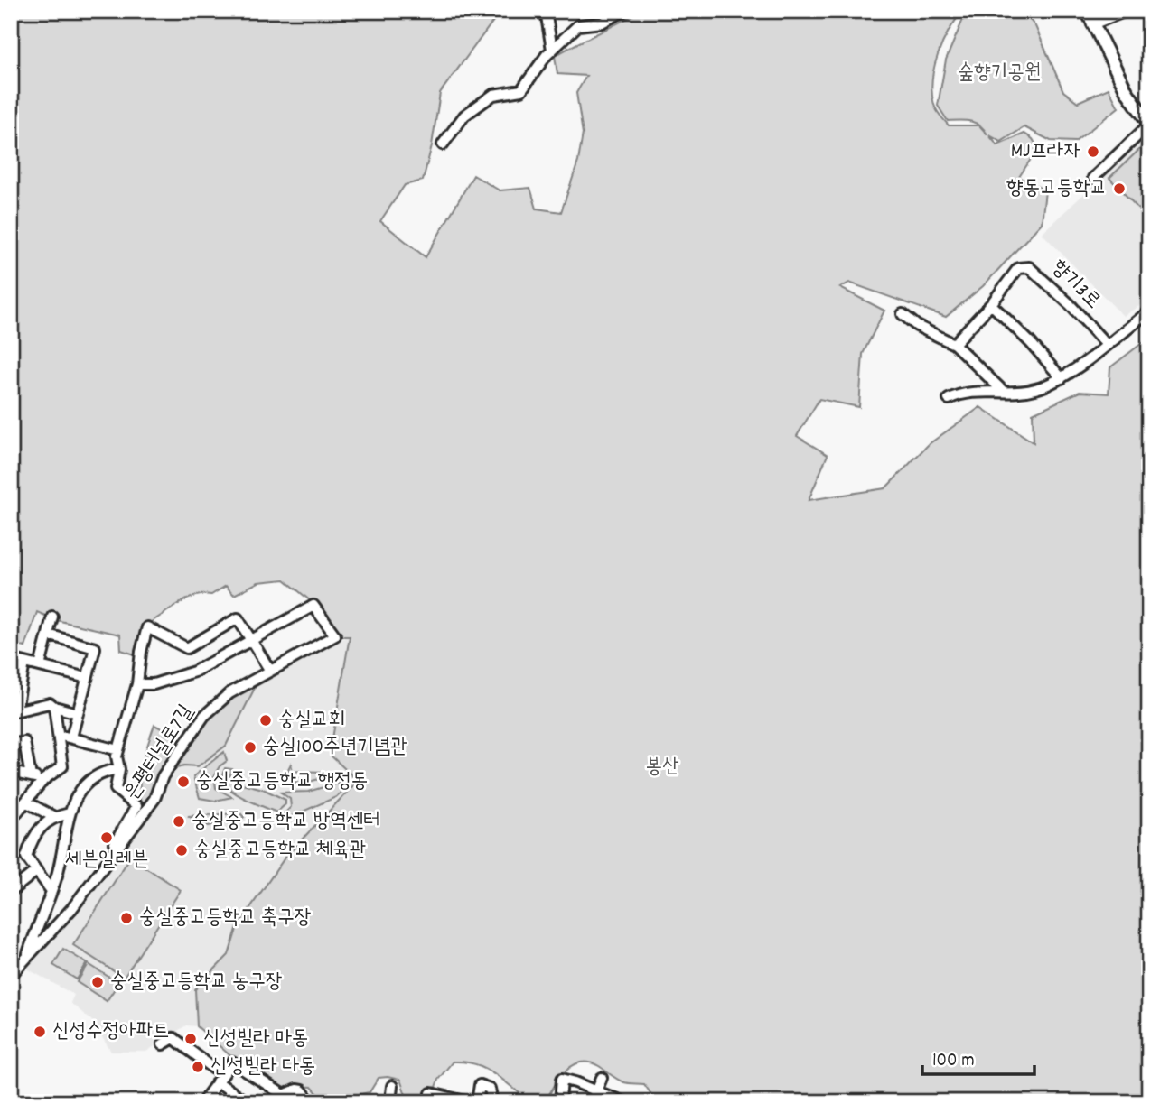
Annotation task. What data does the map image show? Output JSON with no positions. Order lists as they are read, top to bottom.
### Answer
{
  "streets": {
    "street": ["향기3로", "은평터널로7길"]
  },
  "parks": ["숲향기공원", "봉산"],
  "places": [
    "MJ프라자",
    "향동고등학교",
    "숭실교회",
    "숭실100주년기념관",
    "숭실중고등학교 행정동",
    "숭실중고등학교 방역센터",
    "세븐일레븐",
    "숭실중고등학교 체육관",
    "숭실중고등학교 축구장",
    "숭실중고등학교 농구장",
    "신성수정아파트",
    "신성빌라 마동",
    "신성빌라 다동"
  ],
  "scale_bar": "100 m"
}
